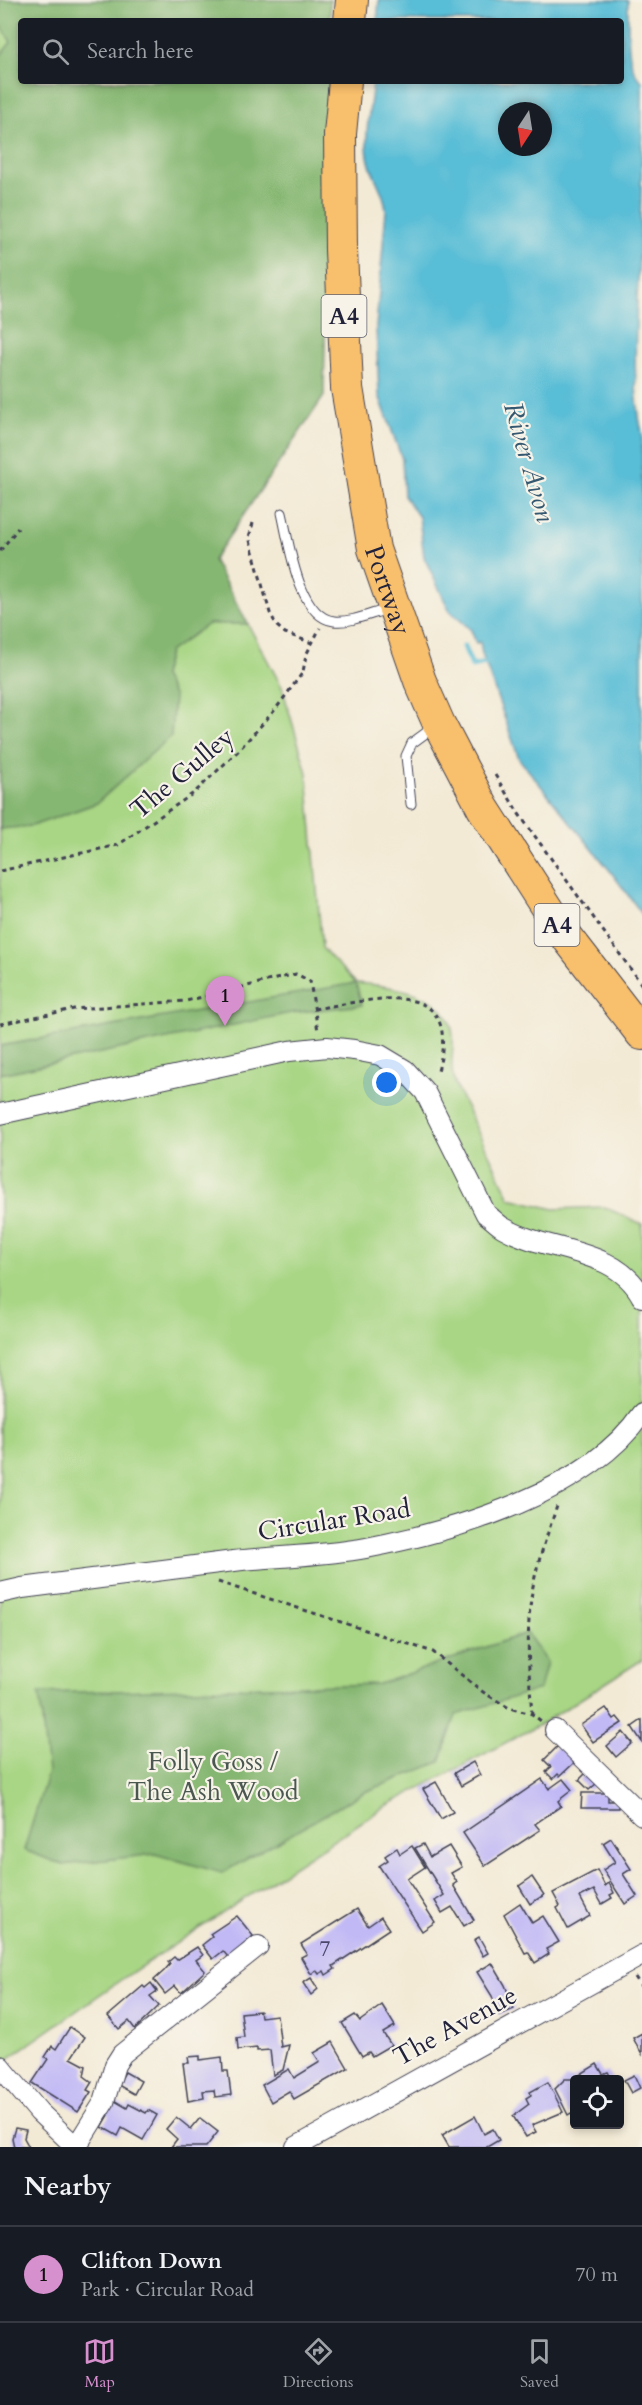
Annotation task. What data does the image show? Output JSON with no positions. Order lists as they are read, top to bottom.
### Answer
{
  "streets": {
    "highway": ["A4", "Portway"],
    "street": ["Circular Road", "The Avenue"],
    "path": ["The Gulley"]
  },
  "water": ["River Avon"],
  "parks": ["Folly Goss / The Ash Wood"],
  "house_numbers": ["7"],
  "north": "bottom",
  "page": {
    "search": "Search here",
    "pins": "1",
    "heading": "Nearby",
    "list": [
      {
        "mark": "1",
        "name": "Clifton Down",
        "note": "Park · Circular Road",
        "value": "70 m"
      }
    ],
    "nav": ["Map", "Directions", "Saved"]
  }
}
